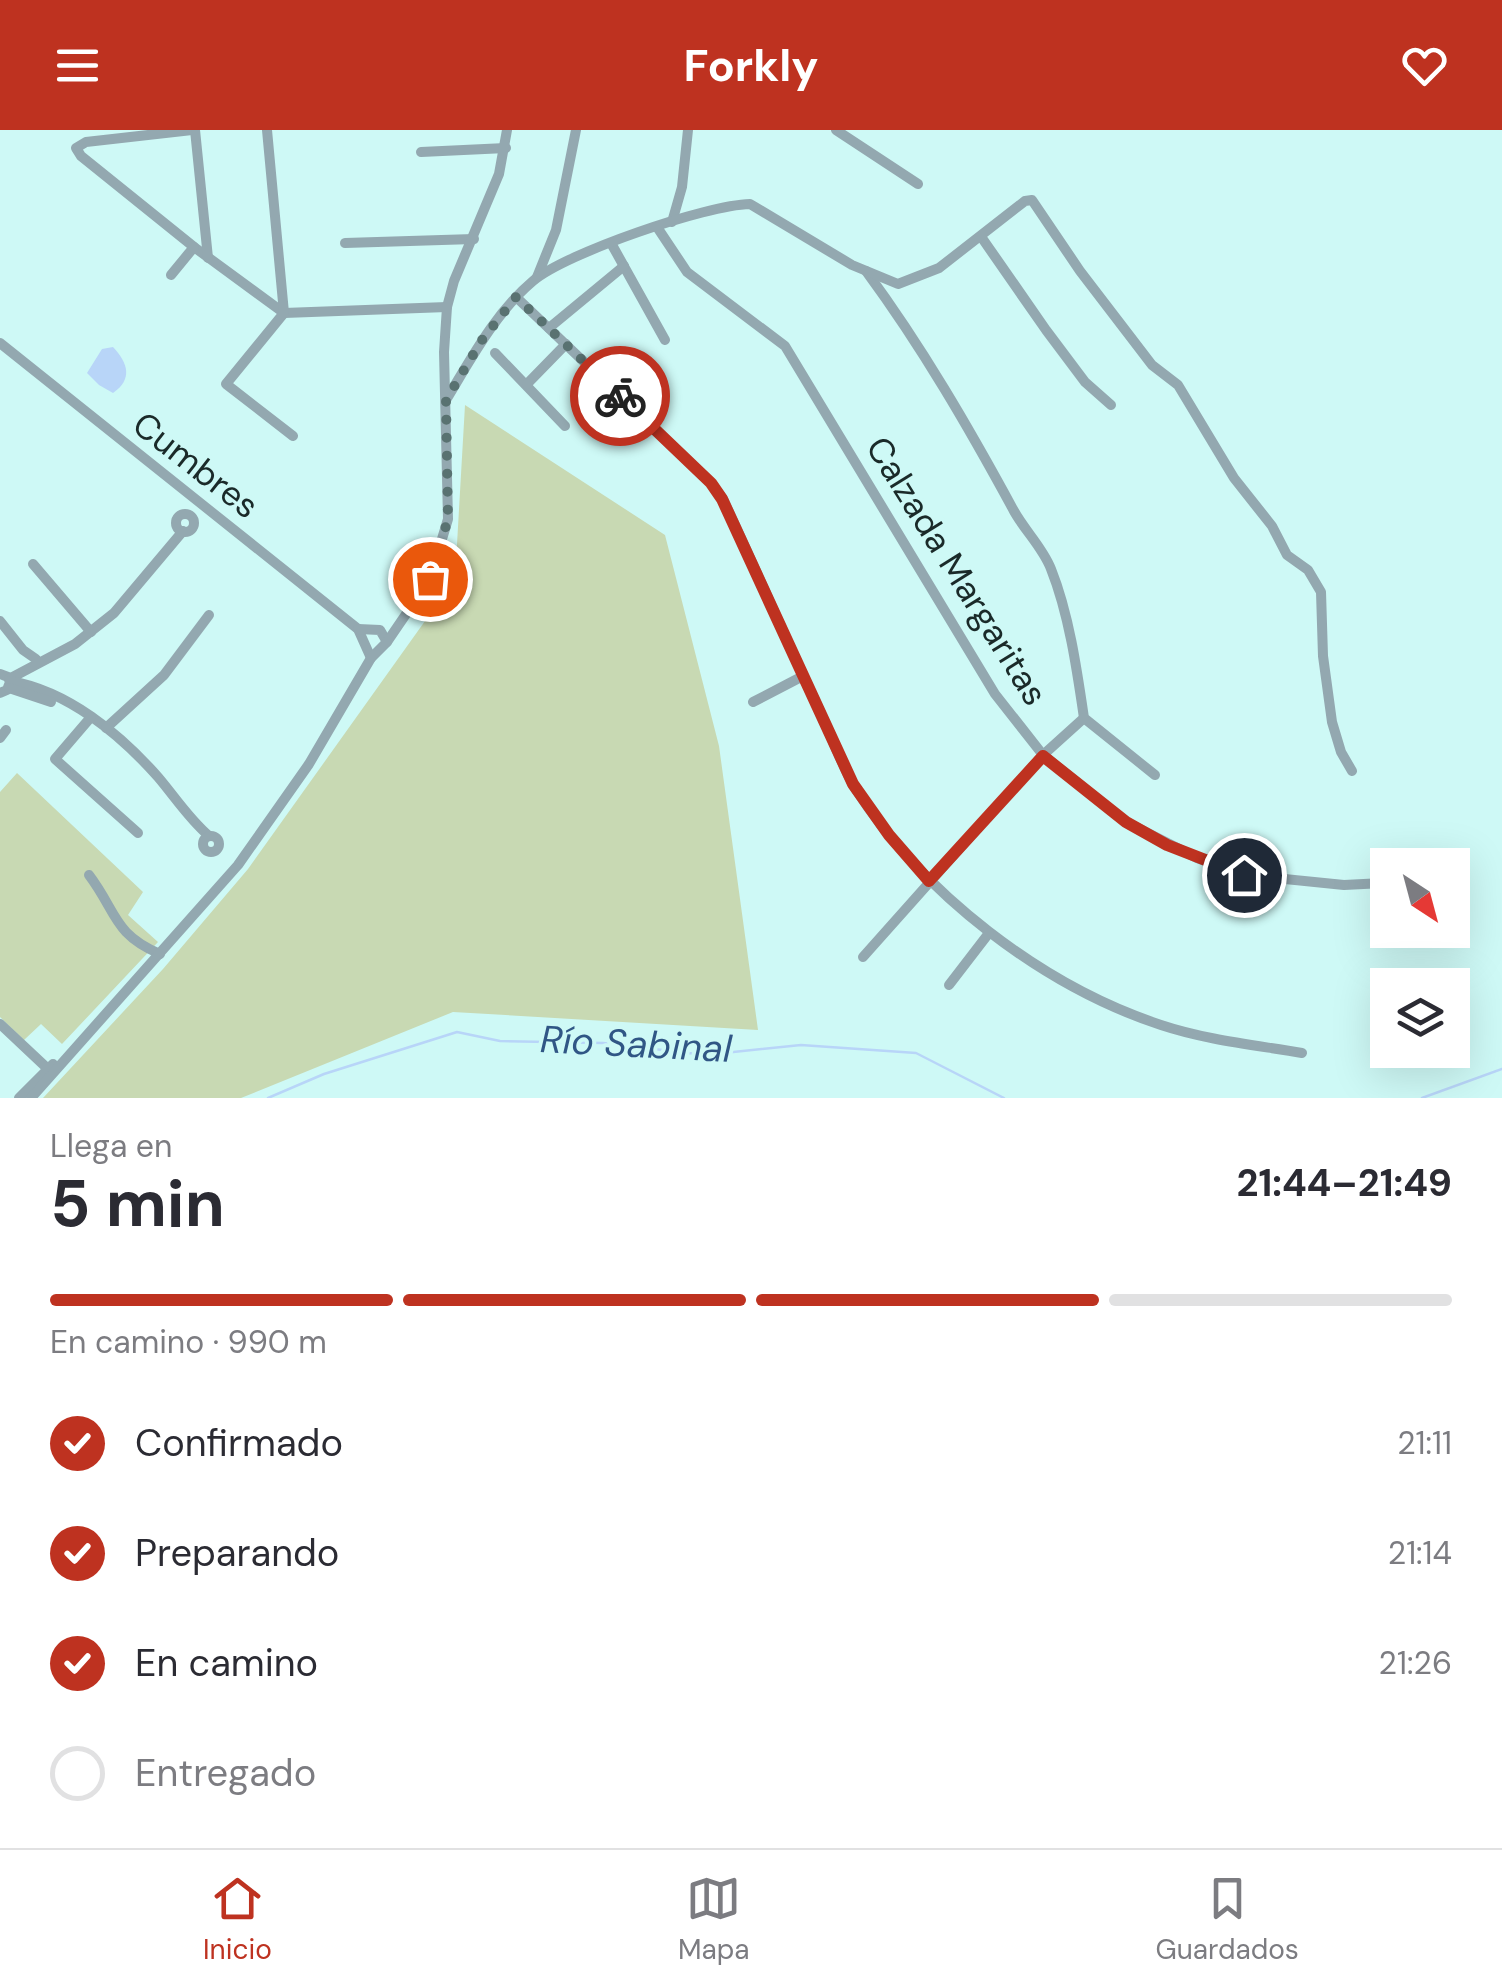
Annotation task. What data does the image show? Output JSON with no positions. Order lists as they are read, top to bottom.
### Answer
{
  "streets": {
    "street": ["Cumbres", "Calzada Margaritas"]
  },
  "water": ["Río Sabinal"],
  "north": "bottom right",
  "page": {
    "header": "Forkly",
    "heading": ["5 min", "Llega en", "21:44–21:49"],
    "bar": "En camino · 990 m",
    "list": [
      ["Confirmado", "21:11"],
      ["Preparando", "21:14"],
      ["En camino", "21:26"],
      "Entregado"
    ],
    "tabs": ["Inicio", "Mapa", "Guardados"]
  }
}
